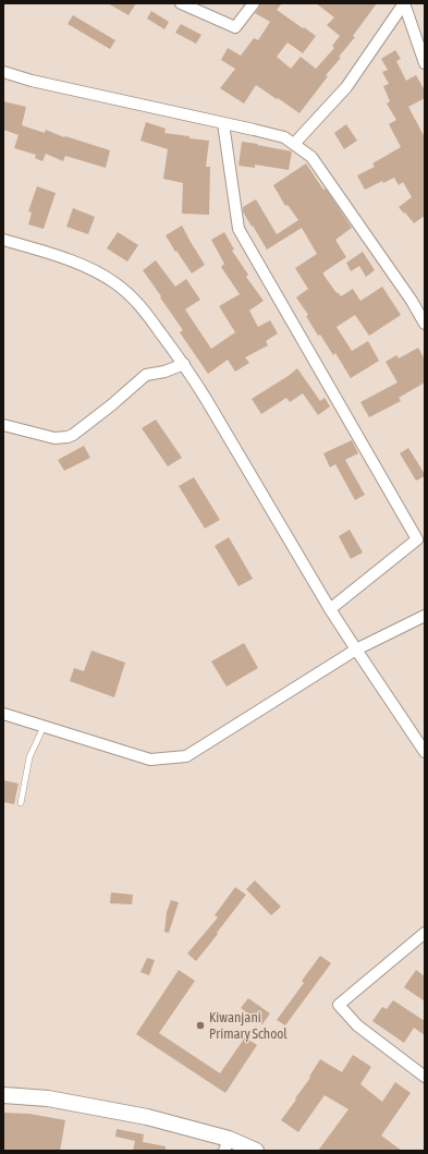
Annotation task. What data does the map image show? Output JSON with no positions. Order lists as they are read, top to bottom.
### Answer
{
  "places": ["Kiwanjani Primary School"]
}
